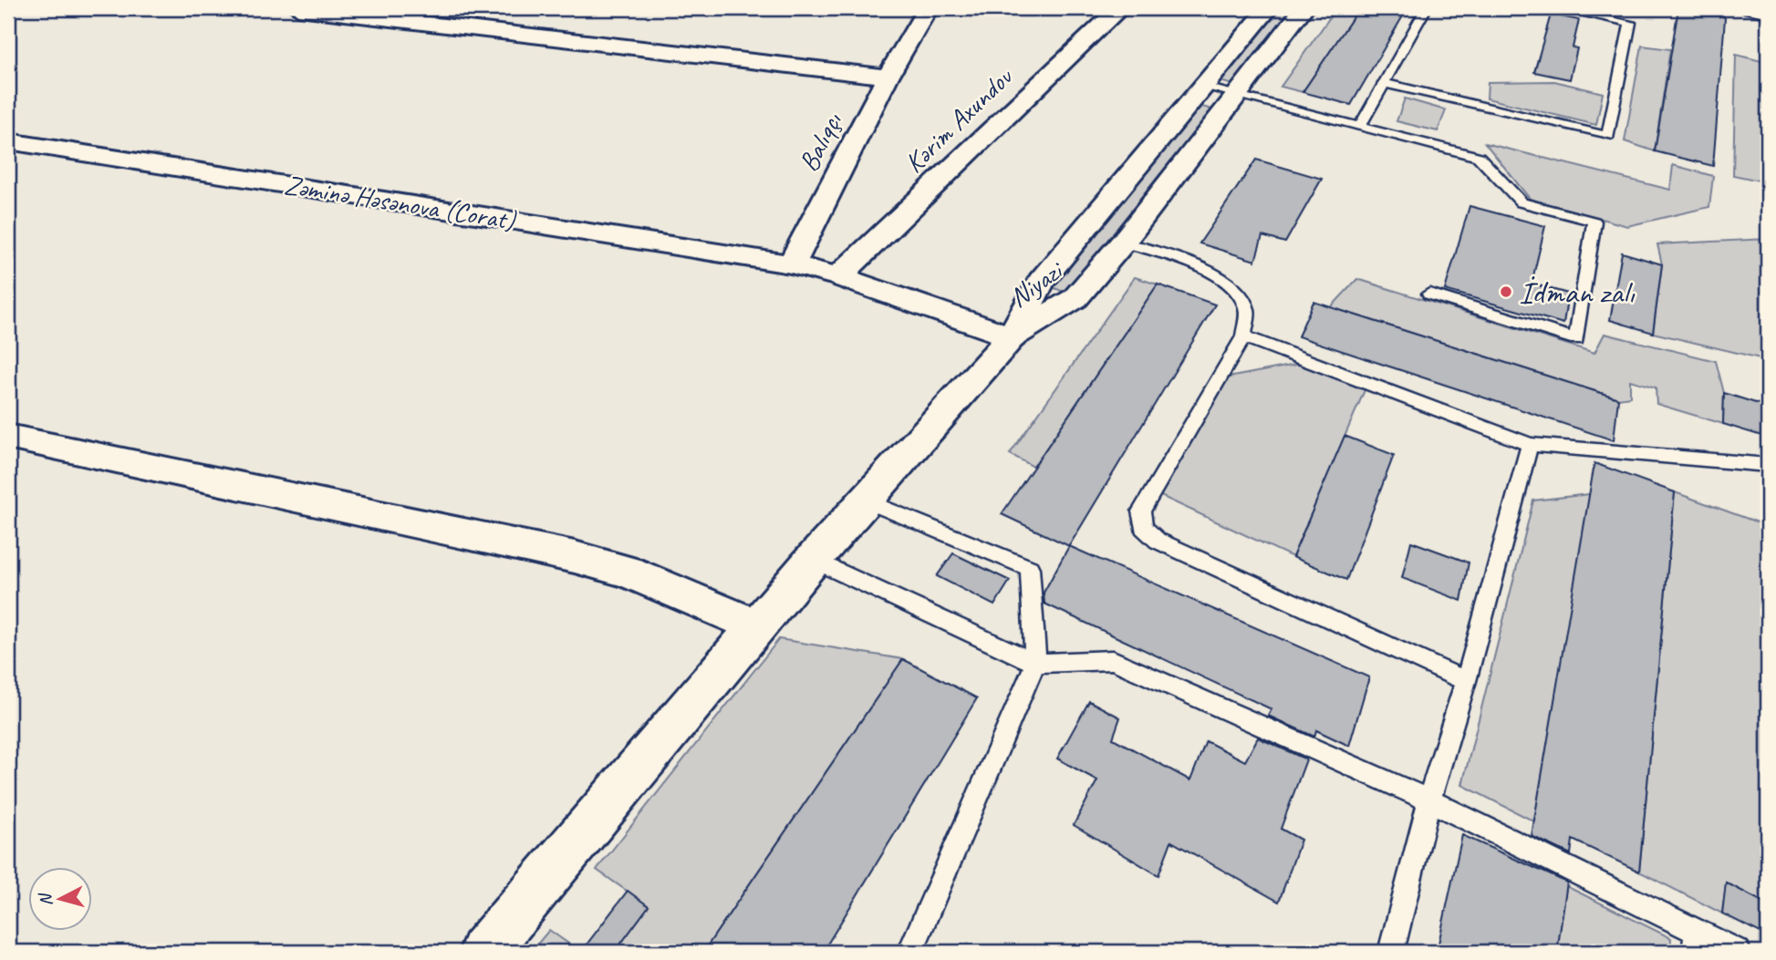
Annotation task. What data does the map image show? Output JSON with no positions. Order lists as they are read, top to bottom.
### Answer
{
  "streets": {
    "street": [
      "Kərim Axundov",
      "Balıqçı",
      "Zəminə Həsənova (Corat)",
      "Niyazi"
    ]
  },
  "crossings": [
    ["Balıqçı", "Zəminə Həsənova (Corat)"]
  ],
  "places": ["İdman zalı"],
  "north": "left"
}
